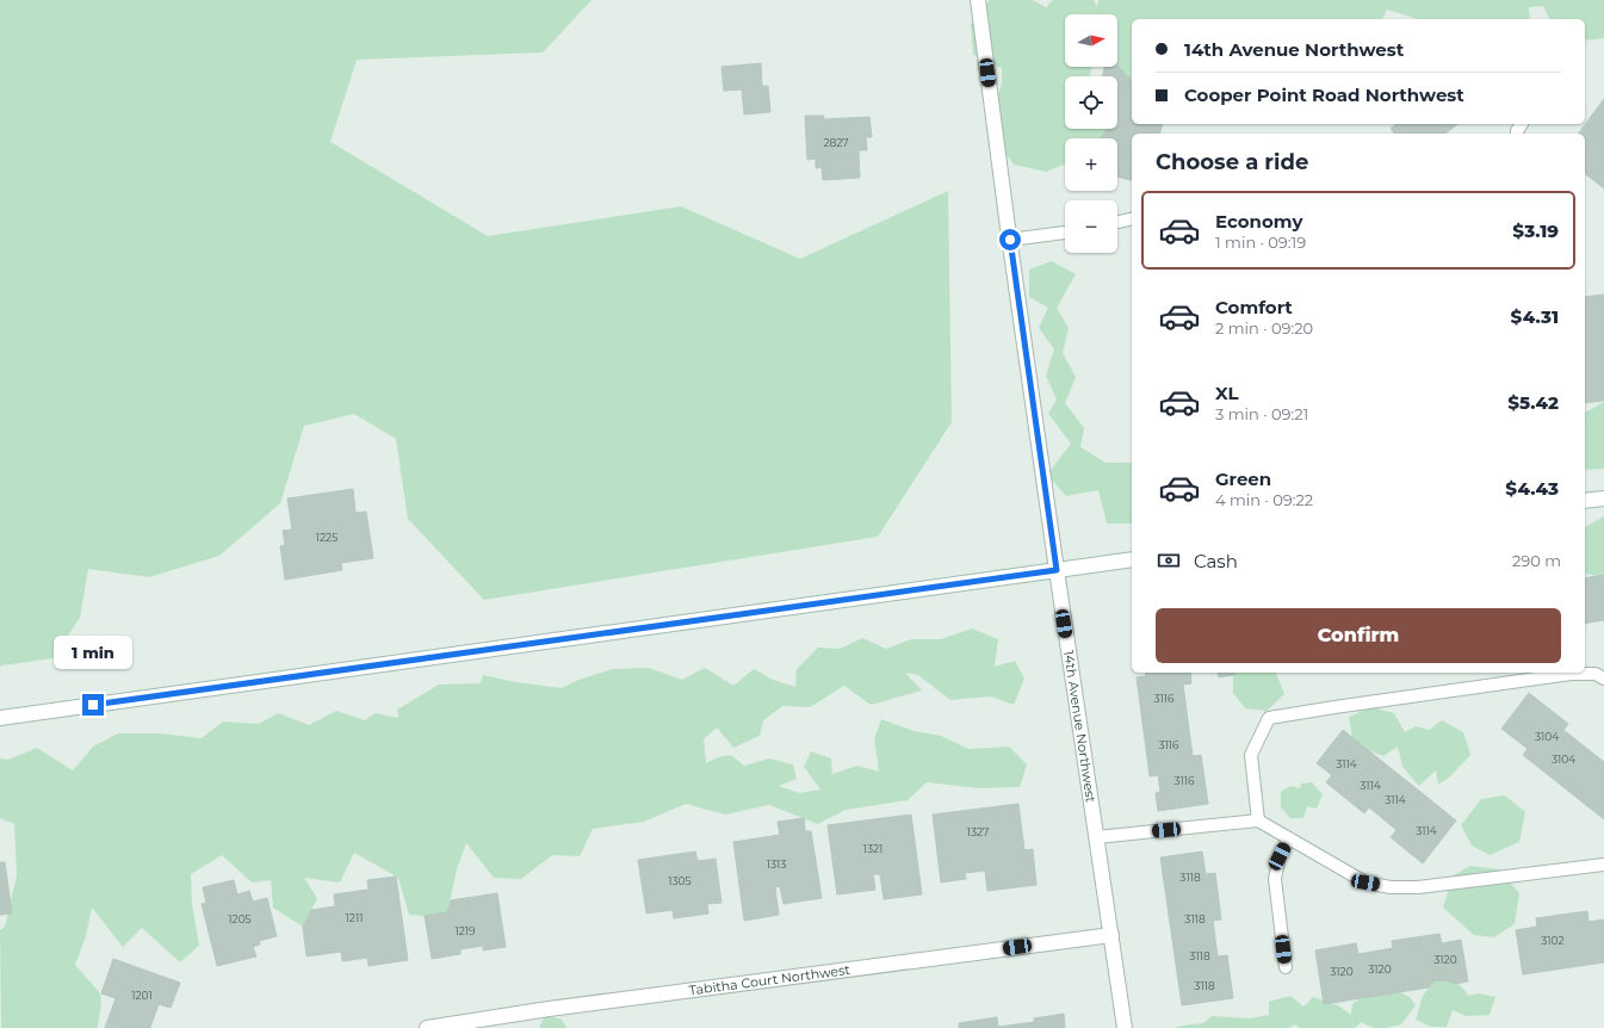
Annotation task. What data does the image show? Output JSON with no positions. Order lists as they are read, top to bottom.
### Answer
{
  "streets": {
    "street": ["14th Avenue Northwest", "Tabitha Court Northwest"]
  },
  "crossings": [
    ["14th Avenue Northwest", "Tabitha Court Northwest"]
  ],
  "house_numbers": [
    "2827",
    "1225",
    "3116",
    "3104",
    "3116",
    "3104",
    "3114",
    "3116",
    "3114",
    "3114",
    "3114",
    "1327",
    "1321",
    "1313",
    "3118",
    "1305",
    "1211",
    "1205",
    "3118",
    "1219",
    "3102",
    "3118",
    "3120",
    "3120",
    "3120",
    "3118",
    "1201"
  ],
  "north": "right",
  "page": {
    "map_buttons": ["+", "−"],
    "banner": ["14th Avenue Northwest", "Cooper Point Road Northwest"],
    "heading": "Choose a ride",
    "list": [
      {
        "name": "Economy",
        "note": "1 min · 09:19",
        "value": "$3.19"
      },
      {
        "name": "Comfort",
        "note": "2 min · 09:20",
        "value": "$4.31"
      },
      {
        "name": "XL",
        "note": "3 min · 09:21",
        "value": "$5.42"
      },
      {
        "name": "Green",
        "note": "4 min · 09:22",
        "value": "$4.43"
      }
    ],
    "pay": ["Cash", "290 m"],
    "buttons": "Confirm",
    "bubble": "1 min"
  }
}
